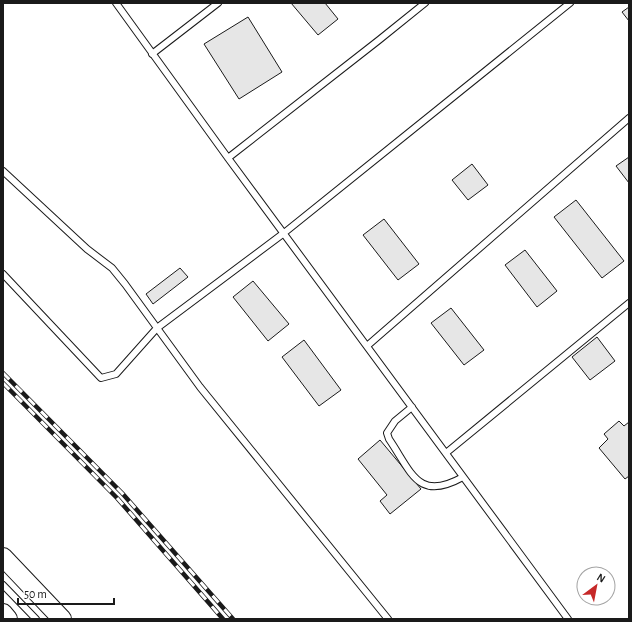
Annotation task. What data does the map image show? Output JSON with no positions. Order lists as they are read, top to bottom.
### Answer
{
  "scale_bar": "50 m",
  "north": "top right"
}
